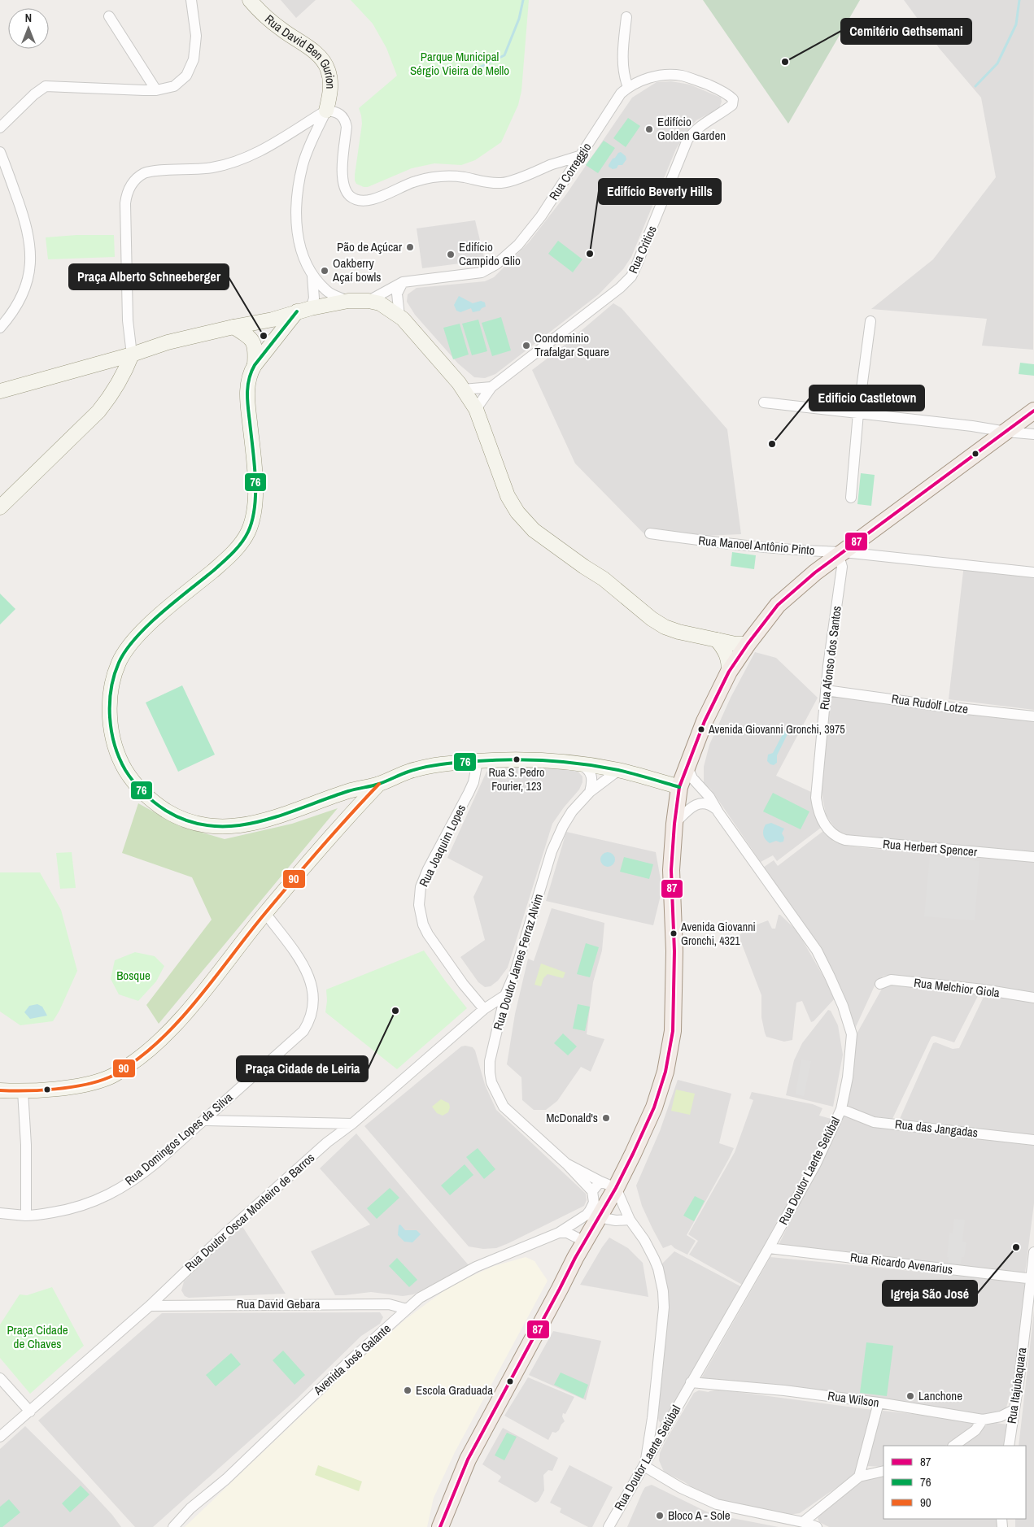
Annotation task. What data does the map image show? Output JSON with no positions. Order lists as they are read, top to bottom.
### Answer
{
  "streets": {
    "street": [
      "Rua David Ben Gurion",
      "Rua Correggio",
      "Rua Critios",
      "Rua Manoel Antônio Pinto",
      "Rua Afonso dos Santos",
      "Rua Rudolf Lotze",
      "Rua Joaquim Lopes",
      "Rua Herbert Spencer",
      "Rua Doutor James Ferraz Alvim",
      "Rua Melchior Giola",
      "Rua das Jangadas",
      "Rua Domingos Lopes da Silva",
      "Rua Doutor Laerte Setúbal",
      "Rua Doutor Oscar Monteiro de Barros",
      "Rua Ricardo Avenarius",
      "Rua David Gebara",
      "Avenida José Galante",
      "Rua Itajubaquara",
      "Rua Wilson"
    ]
  },
  "crossings": [
    ["Rua Correggio", "Rua Critios"],
    ["Rua Manoel Antônio Pinto", "Rua Afonso dos Santos"],
    ["Rua Afonso dos Santos", "Rua Rudolf Lotze"],
    ["Rua Afonso dos Santos", "Rua Herbert Spencer"],
    ["Rua Joaquim Lopes", "Rua Doutor Oscar Monteiro de Barros"],
    ["Rua Doutor James Ferraz Alvim", "Rua Doutor Oscar Monteiro de Barros"],
    ["Rua Doutor James Ferraz Alvim", "Avenida José Galante"],
    ["Rua das Jangadas", "Rua Doutor Laerte Setúbal"],
    ["Rua Doutor Laerte Setúbal", "Rua Ricardo Avenarius"],
    ["Rua Doutor Laerte Setúbal", "Rua Wilson"],
    ["Rua Doutor Oscar Monteiro de Barros", "Rua David Gebara"],
    ["Rua Ricardo Avenarius", "Rua Itajubaquara"],
    ["Rua David Gebara", "Avenida José Galante"],
    ["Rua Itajubaquara", "Rua Wilson"]
  ],
  "parks": ["Parque Municipal Sérgio Vieira de Mello", "Bosque", "Praça Cidade de Chaves"],
  "places": [
    "Cemitério Gethsemani",
    "Edifício Golden Garden",
    "Pão de Açúcar",
    "Edifício Beverly Hills",
    "Edifício Campido Glio",
    "Oakberry Açaí bowls",
    "Praça Alberto Schneeberger",
    "Condominio Trafalgar Square",
    "Edificio Castletown",
    "Avenida Giovanni Gronchi, 3975",
    "Rua S. Pedro Fourier, 123",
    "Avenida Giovanni Gronchi, 4321",
    "Praça Cidade de Leiria",
    "McDonald's",
    "Igreja São José",
    "Escola Graduada",
    "Lanchone",
    "Bloco A - Sole"
  ],
  "lines": ["transit line 76", "transit line 87", "transit line 90"],
  "legend": ["87", "76", "90"],
  "north": "top"
}
